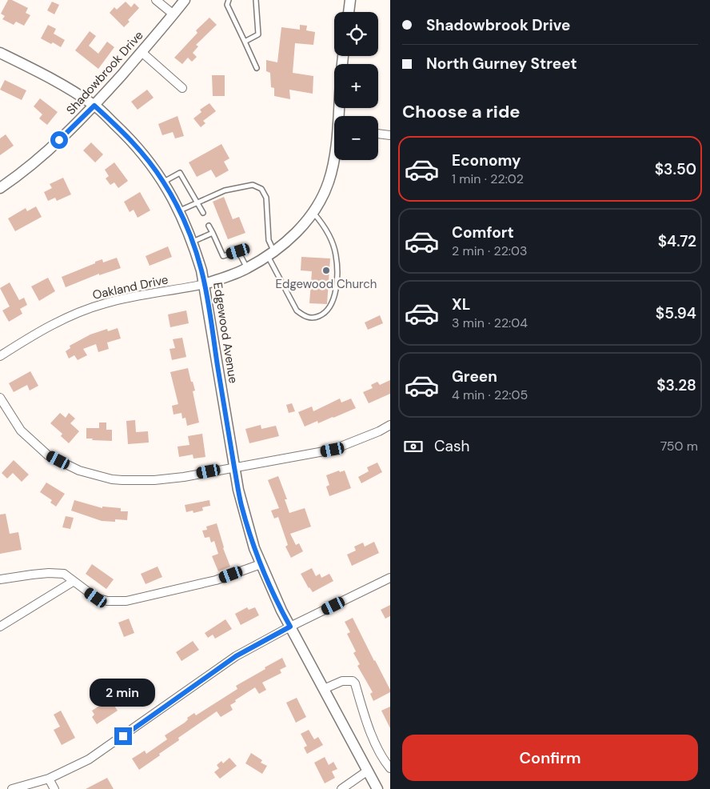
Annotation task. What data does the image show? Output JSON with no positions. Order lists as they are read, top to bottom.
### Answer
{
  "streets": {
    "street": ["Shadowbrook Drive", "Oakland Drive", "Edgewood Avenue"]
  },
  "crossings": [
    ["Shadowbrook Drive", "Edgewood Avenue"],
    ["Oakland Drive", "Edgewood Avenue"]
  ],
  "places": ["Edgewood Church"],
  "page": {
    "banner": ["Shadowbrook Drive", "North Gurney Street"],
    "map_buttons": ["+", "−"],
    "heading": "Choose a ride",
    "list": [
      {
        "name": "Economy",
        "note": "1 min · 22:02",
        "value": "$3.50"
      },
      {
        "name": "Comfort",
        "note": "2 min · 22:03",
        "value": "$4.72"
      },
      {
        "name": "XL",
        "note": "3 min · 22:04",
        "value": "$5.94"
      },
      {
        "name": "Green",
        "note": "4 min · 22:05",
        "value": "$3.28"
      }
    ],
    "pay": ["Cash", "750 m"],
    "bubble": "2 min",
    "buttons": "Confirm"
  }
}
